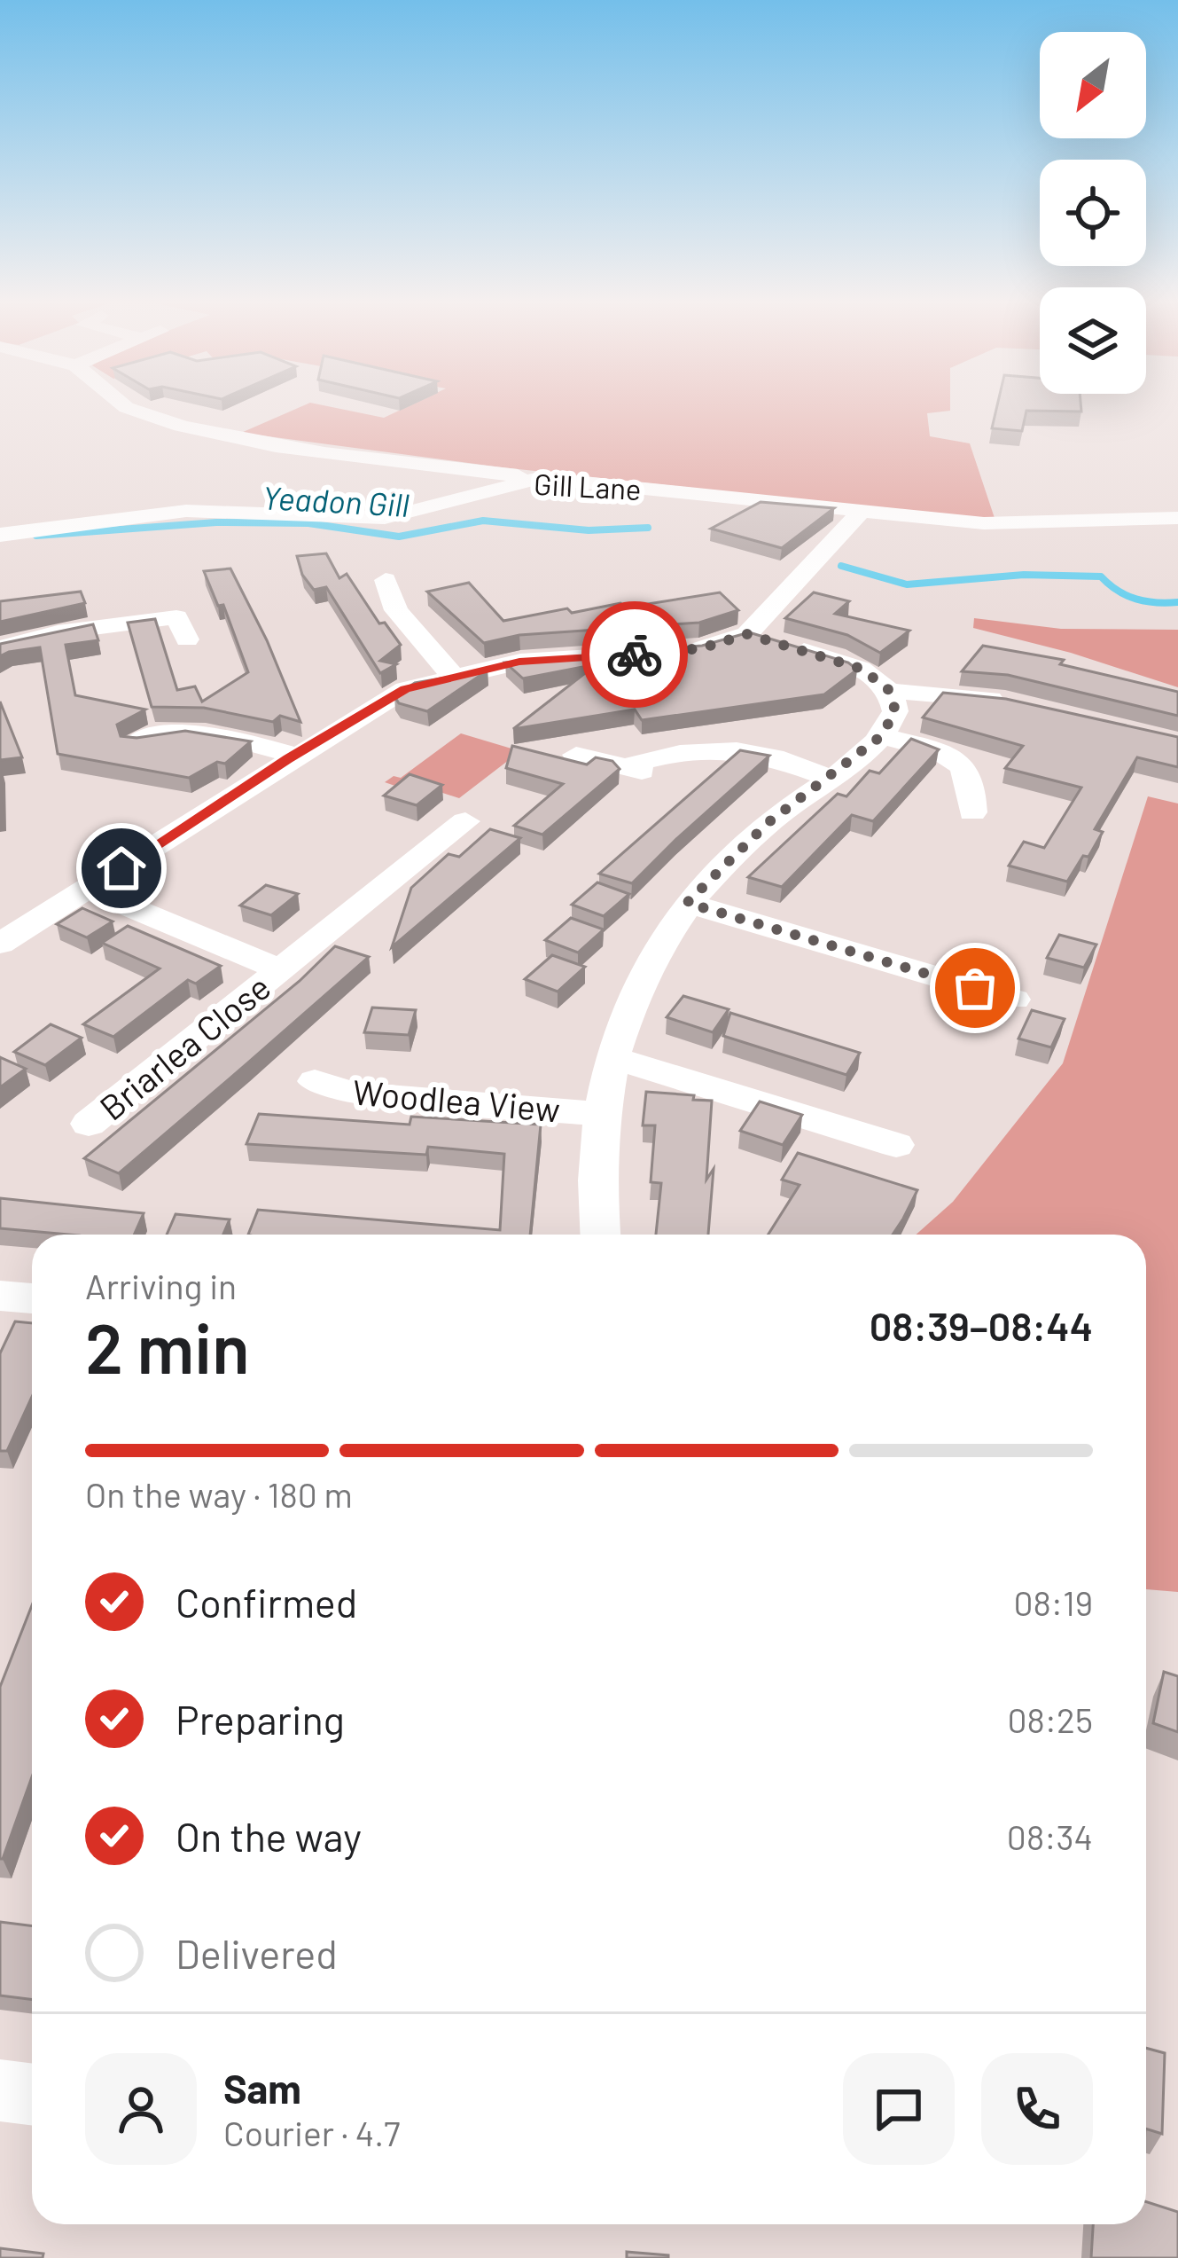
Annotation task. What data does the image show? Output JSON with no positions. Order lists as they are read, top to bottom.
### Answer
{
  "streets": {
    "street": ["Gill Lane", "Briarlea Close", "Woodlea View"]
  },
  "water": ["Yeadon Gill"],
  "north": "bottom left",
  "page": {
    "heading": ["2 min", "Arriving in", "08:39–08:44"],
    "panel": ["Sam", "Courier · 4.7"],
    "bar": "On the way · 180 m",
    "list": [
      ["Confirmed", "08:19"],
      ["Preparing", "08:25"],
      ["On the way", "08:34"],
      "Delivered"
    ]
  }
}
